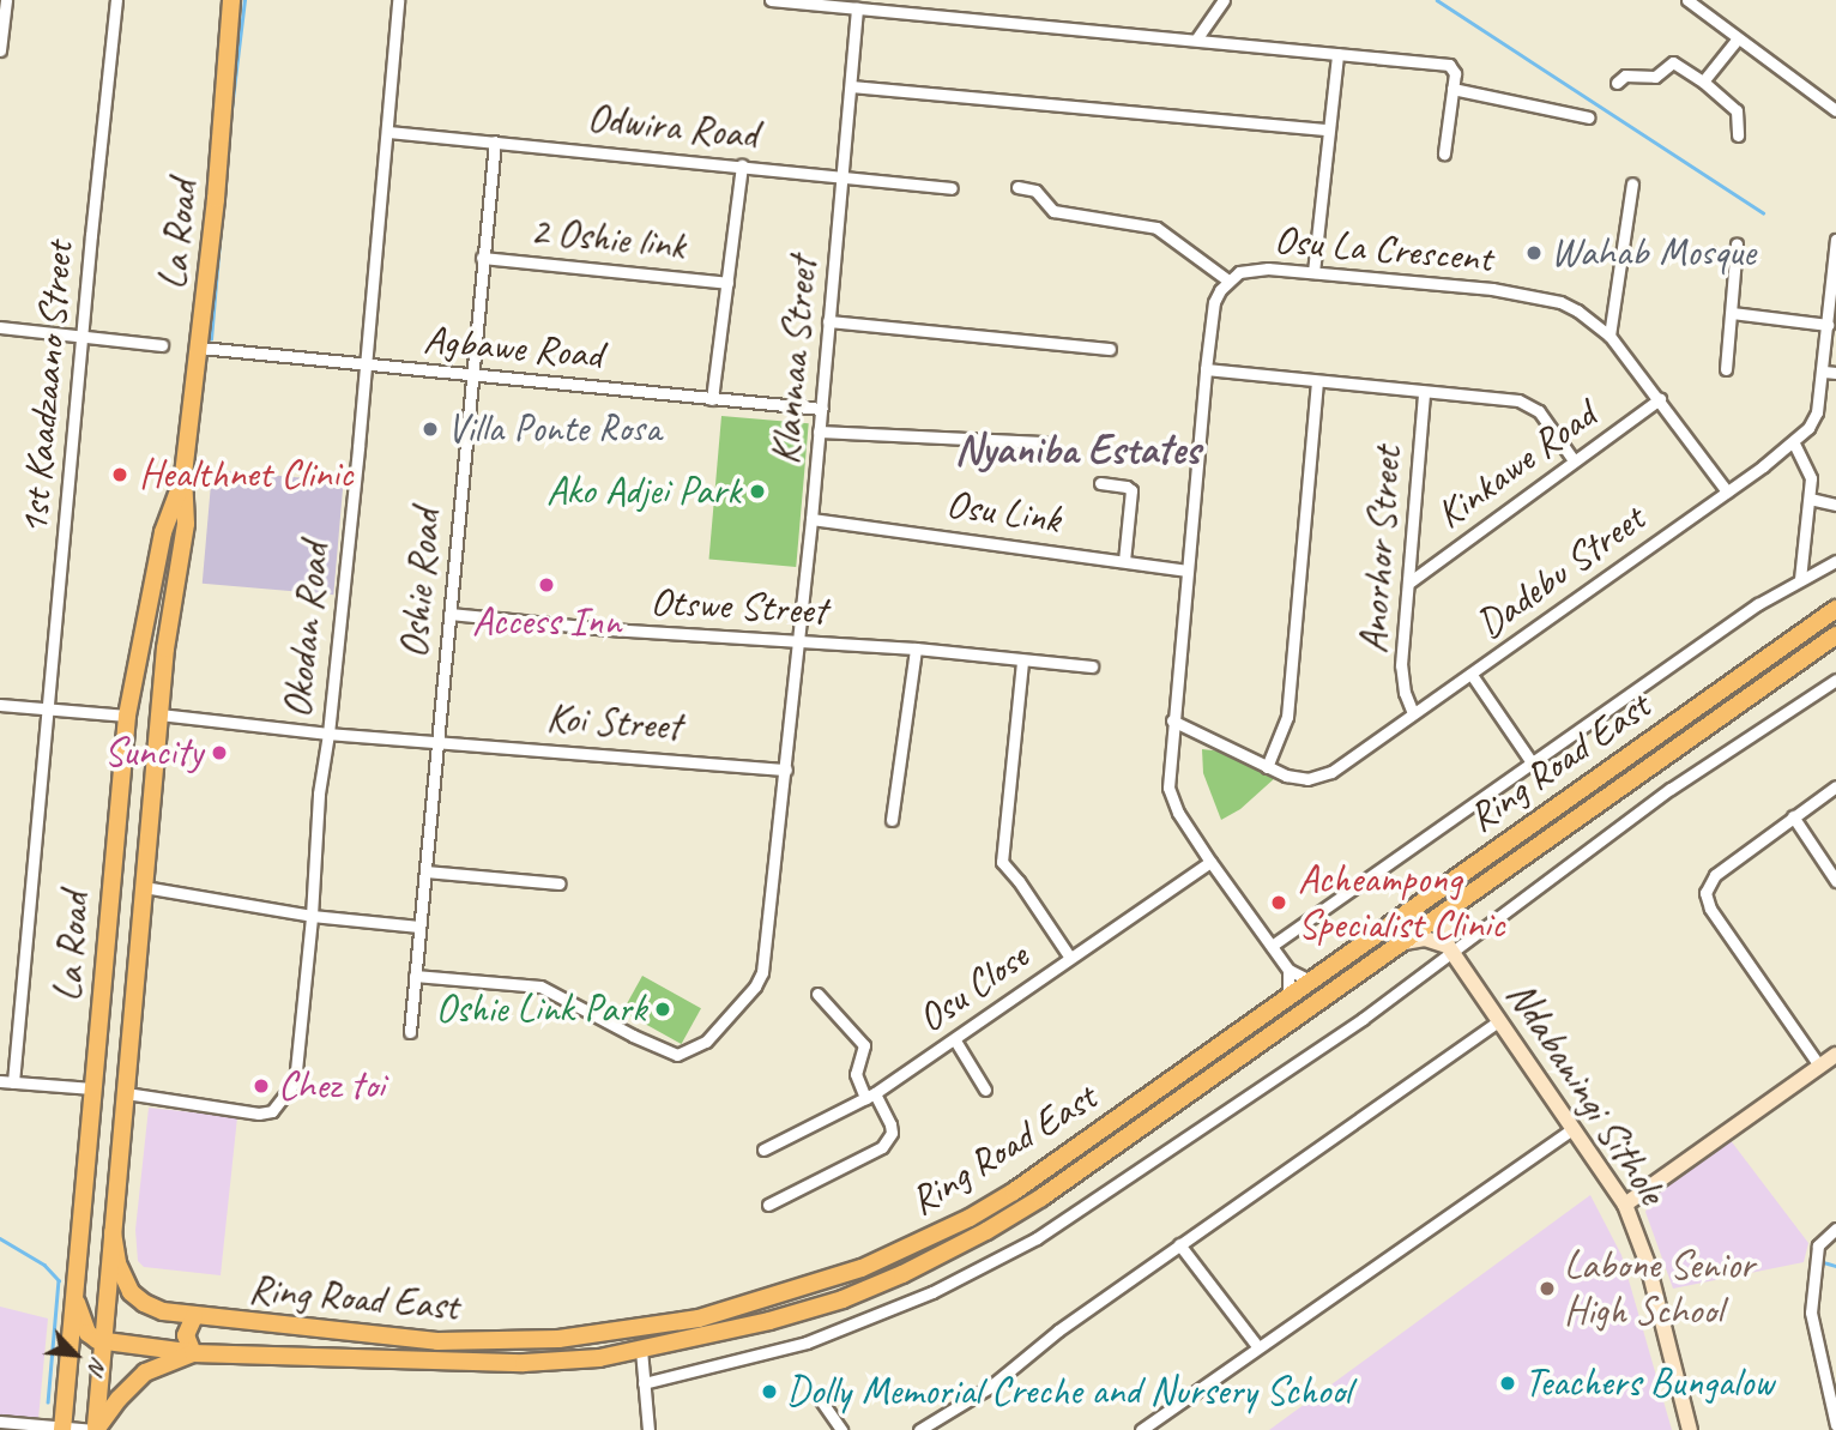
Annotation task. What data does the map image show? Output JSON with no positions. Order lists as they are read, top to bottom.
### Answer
{
  "streets": {
    "main road": ["La Road", "Ring Road East"],
    "street": [
      "Odwira Road",
      "2 Oshie link",
      "Osu La Crescent",
      "Agbawe Road",
      "Klannaa Street",
      "1st Kaadzaano Street",
      "Kinkawe Road",
      "Osu Link",
      "Anorhor Street",
      "Dadebu Street",
      "Oshie Road",
      "Otswe Street",
      "Okodan Road",
      "Koi Street",
      "Osu Close",
      "Ndabaningi Sithole"
    ]
  },
  "crossings": [
    ["Odwira Road", "Klannaa Street"],
    ["Odwira Road", "Oshie Road"],
    ["Odwira Road", "Okodan Road"],
    ["La Road", "Agbawe Road"],
    ["La Road", "Okodan Road"],
    ["La Road", "Koi Street"],
    ["La Road", "Ring Road East"],
    ["2 Oshie link", "Oshie Road"],
    ["Osu La Crescent", "Kinkawe Road"],
    ["Osu La Crescent", "Osu Link"],
    ["Osu La Crescent", "Dadebu Street"],
    ["Osu La Crescent", "Ring Road East"],
    ["Osu La Crescent", "Osu Close"],
    ["Agbawe Road", "Klannaa Street"],
    ["Agbawe Road", "Oshie Road"],
    ["Agbawe Road", "Okodan Road"],
    ["Klannaa Street", "Osu Link"],
    ["Klannaa Street", "Oshie Road"],
    ["Klannaa Street", "Otswe Street"],
    ["Klannaa Street", "Koi Street"],
    ["Kinkawe Road", "Anorhor Street"],
    ["Anorhor Street", "Dadebu Street"],
    ["Oshie Road", "Otswe Street"],
    ["Oshie Road", "Koi Street"],
    ["Okodan Road", "Koi Street"],
    ["Ring Road East", "Ndabaningi Sithole"]
  ],
  "districts": ["Nyaniba Estates"],
  "places": [
    "Wahab Mosque",
    "Villa Ponte Rosa",
    "Healthnet Clinic",
    "Ako Adjei Park",
    "Access Inn",
    "Suncity",
    "Acheampong Specialist Clinic",
    "Oshie Link Park",
    "Chez toi",
    "Labone Senior High School",
    "Teachers Bungalow",
    "Dolly Memorial Creche and Nursery School"
  ],
  "north": "bottom right"
}
